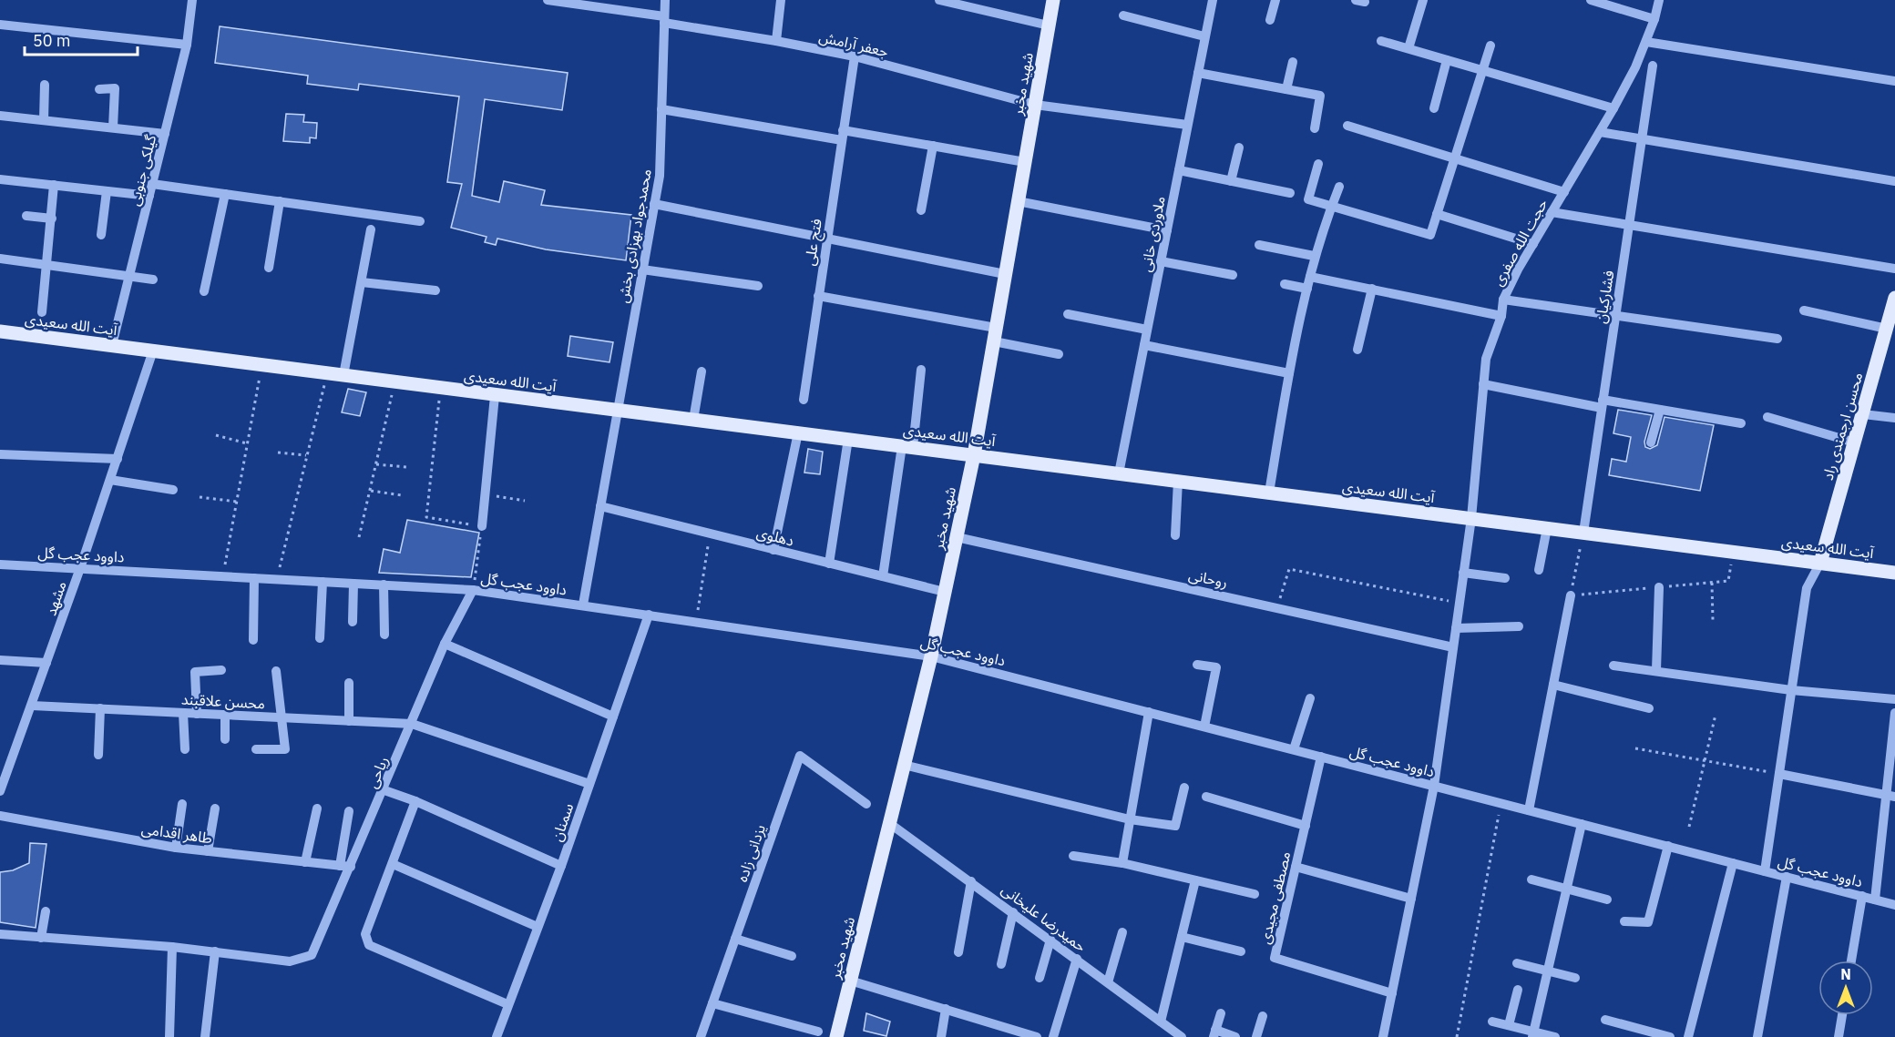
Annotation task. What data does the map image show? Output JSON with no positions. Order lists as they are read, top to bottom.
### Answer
{
  "streets": {
    "main road": ["شهید مخبر", "آیت الله سعیدی", "محسن ارجمندی راد"],
    "street": [
      "جعفر آرامش",
      "گیلکی جنوبی",
      "ملاوردی خانی",
      "محمدجواد بهزادی بخش",
      "فتح علی",
      "حجت الله صفری",
      "فشارکیان",
      "دهلوی",
      "داوود عجب گل",
      "روحانی",
      "مشهد",
      "محسن علاقبند",
      "ریاحی",
      "سمنان",
      "طاهر اقدامی",
      "یزدانی زاده",
      "مصطفی مجیدی",
      "حمیدرضا علیخانی"
    ]
  },
  "crossings": [
    ["جعفر آرامش", "شهید مخبر"],
    ["جعفر آرامش", "ملاوردی خانی"],
    ["جعفر آرامش", "محمدجواد بهزادی بخش"],
    ["جعفر آرامش", "فتح علی"],
    ["شهید مخبر", "آیت الله سعیدی"],
    ["شهید مخبر", "دهلوی"],
    ["شهید مخبر", "داوود عجب گل"],
    ["شهید مخبر", "روحانی"],
    ["شهید مخبر", "حمیدرضا علیخانی"],
    ["گیلکی جنوبی", "آیت الله سعیدی"],
    ["ملاوردی خانی", "آیت الله سعیدی"],
    ["محمدجواد بهزادی بخش", "آیت الله سعیدی"],
    ["محمدجواد بهزادی بخش", "دهلوی"],
    ["محمدجواد بهزادی بخش", "داوود عجب گل"],
    ["حجت الله صفری", "آیت الله سعیدی"],
    ["حجت الله صفری", "داوود عجب گل"],
    ["حجت الله صفری", "روحانی"],
    ["حجت الله صفری", "مصطفی مجیدی"],
    ["فشارکیان", "آیت الله سعیدی"],
    ["آیت الله سعیدی", "محسن ارجمندی راد"],
    ["آیت الله سعیدی", "مشهد"],
    ["داوود عجب گل", "مشهد"],
    ["داوود عجب گل", "ریاحی"],
    ["داوود عجب گل", "سمنان"],
    ["داوود عجب گل", "مصطفی مجیدی"],
    ["مشهد", "محسن علاقبند"],
    ["محسن علاقبند", "ریاحی"],
    ["محسن علاقبند", "سمنان"],
    ["ریاحی", "طاهر اقدامی"]
  ],
  "scale_bar": "50 m",
  "north": "top"
}
